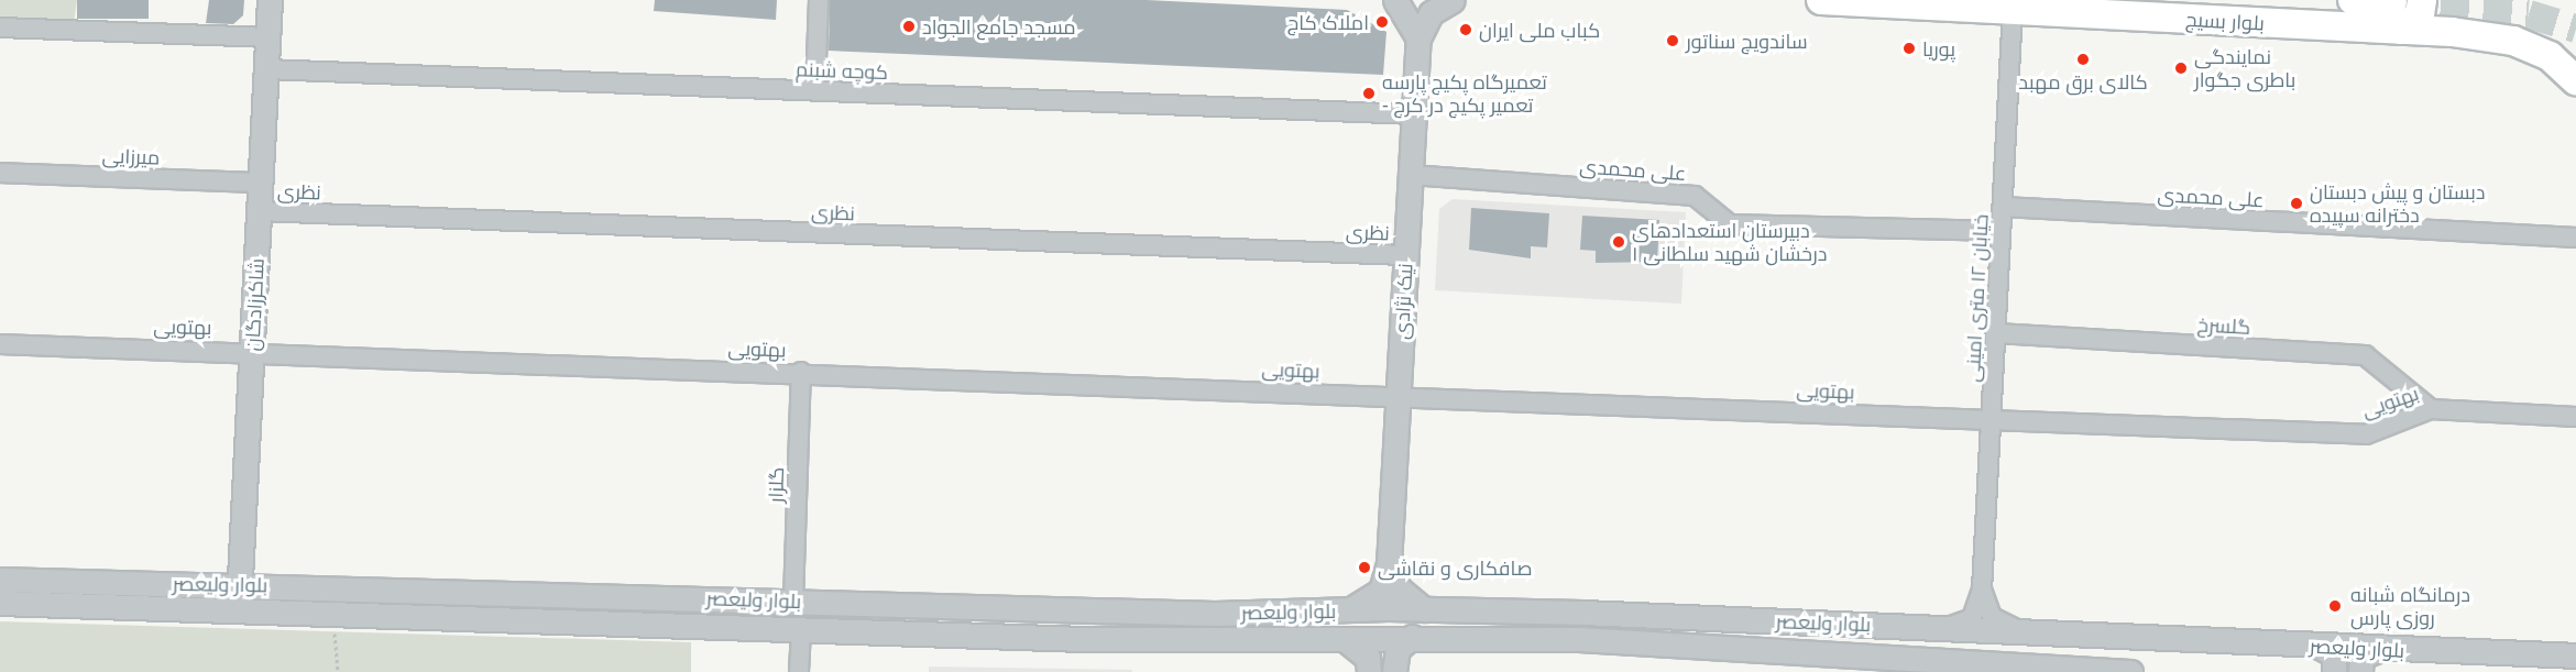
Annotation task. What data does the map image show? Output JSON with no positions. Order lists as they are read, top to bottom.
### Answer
{
  "streets": {
    "main road": ["بلوار بسیج"],
    "street": [
      "کوچه شبنم",
      "میرزایی",
      "علی محمدی",
      "نظری",
      "خیابان ۱۲ متری امینی",
      "نیک نژادی",
      "شاکرزادگان",
      "گلسرخ",
      "بهتویی",
      "گلزار",
      "بلوار ولیعصر"
    ]
  },
  "crossings": [
    ["بلوار بسیج", "خیابان ۱۲ متری امینی"],
    ["کوچه شبنم", "نیک نژادی"],
    ["کوچه شبنم", "شاکرزادگان"],
    ["میرزایی", "شاکرزادگان"],
    ["علی محمدی", "خیابان ۱۲ متری امینی"],
    ["علی محمدی", "نیک نژادی"],
    ["نظری", "نیک نژادی"],
    ["نظری", "شاکرزادگان"],
    ["خیابان ۱۲ متری امینی", "گلسرخ"],
    ["خیابان ۱۲ متری امینی", "بهتویی"],
    ["نیک نژادی", "بهتویی"],
    ["شاکرزادگان", "بهتویی"],
    ["شاکرزادگان", "بلوار ولیعصر"],
    ["گلسرخ", "بهتویی"],
    ["بهتویی", "گلزار"],
    ["گلزار", "بلوار ولیعصر"]
  ],
  "places": [
    "املاک کاج",
    "مسجد جامع الجواد",
    "کباب ملی ایران",
    "ساندویچ سناتور",
    "پوریا",
    "کالای برق مهبد",
    "نمایندگی باطری جگوار",
    "تعمیرگاه پکیج پارسه - تعمیر پکیج در کرج",
    "دبستان و پیش دبستان دخترانه سپیده",
    "دبیرستان استعدادهای درخشان شهید سلطانی ۱",
    "صافکاری و نقاشی",
    "درمانگاه شبانه روزی پارس"
  ]
}
